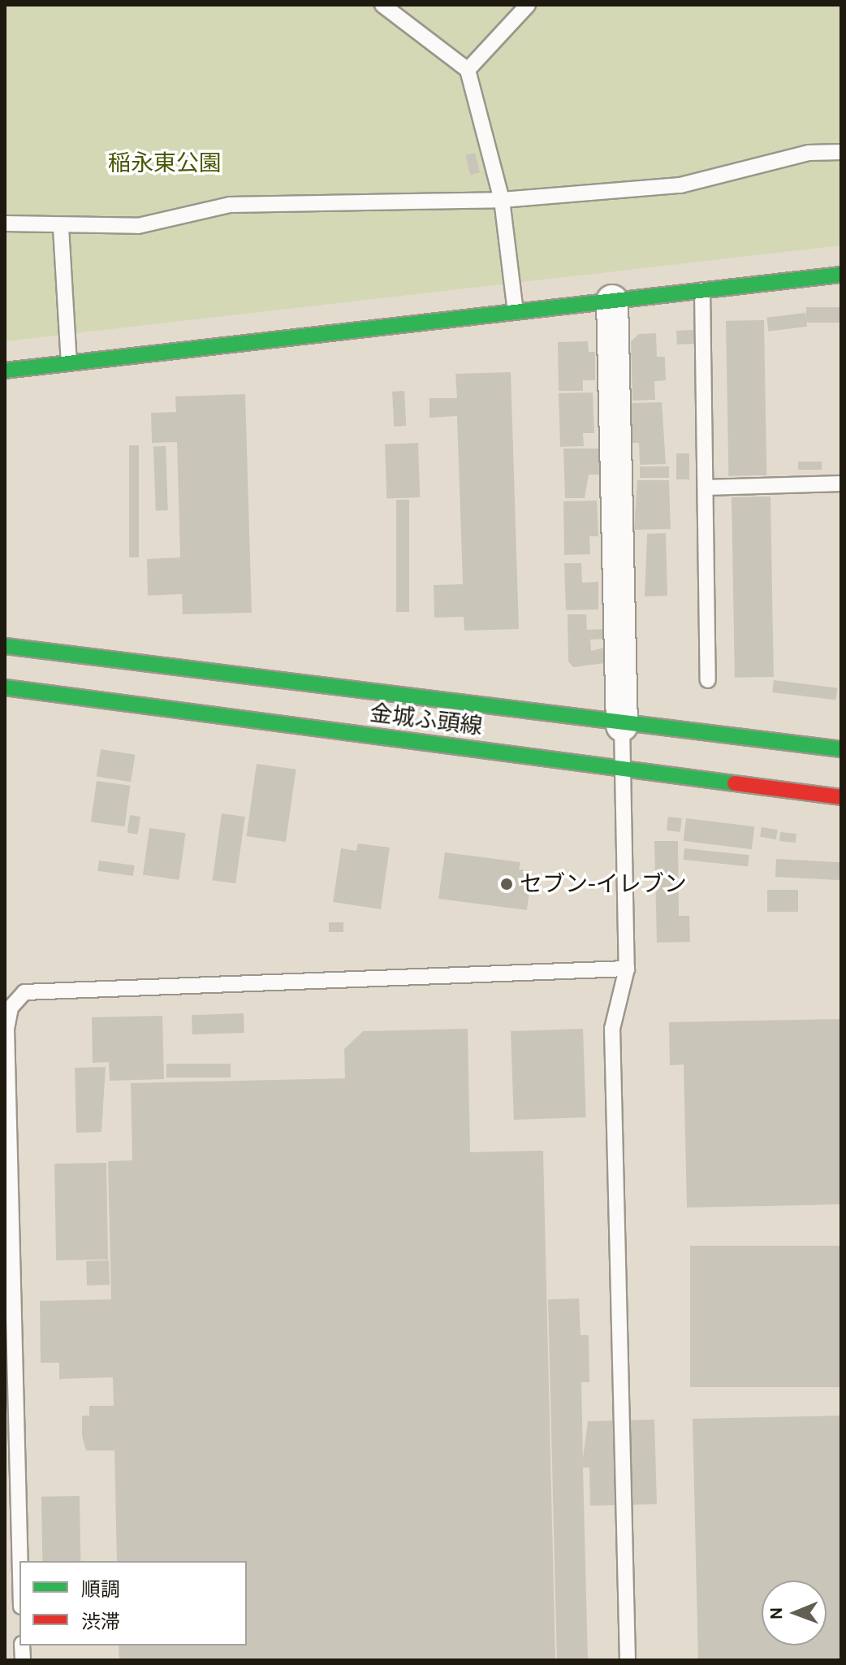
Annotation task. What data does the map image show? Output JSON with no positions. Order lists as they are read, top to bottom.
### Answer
{
  "streets": {
    "main road": ["金城ふ頭線"]
  },
  "parks": ["稲永東公園"],
  "places": ["セブン-イレブン"],
  "legend": ["順調", "渋滞"],
  "north": "left"
}
